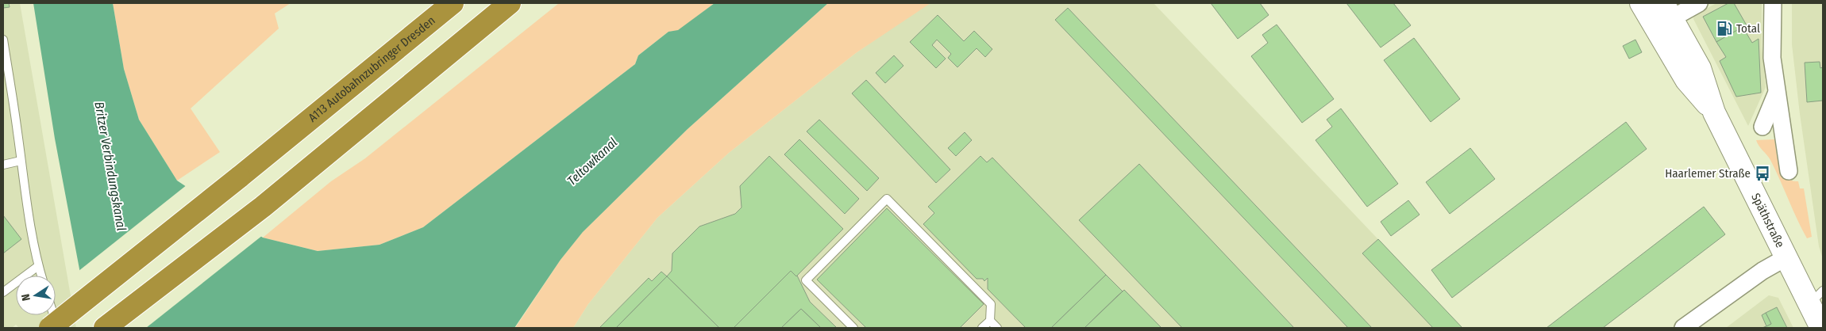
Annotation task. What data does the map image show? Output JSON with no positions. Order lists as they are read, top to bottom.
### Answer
{
  "streets": {
    "highway": ["A113 Autobahnzubringer Dresden"],
    "main road": ["Späthstraße"]
  },
  "water": ["Teltowkanal", "Britzer Verbindungskanal"],
  "places": {
    "fuel station": ["Total"],
    "bus stop": ["Haarlemer Straße"]
  },
  "north": "left"
}
